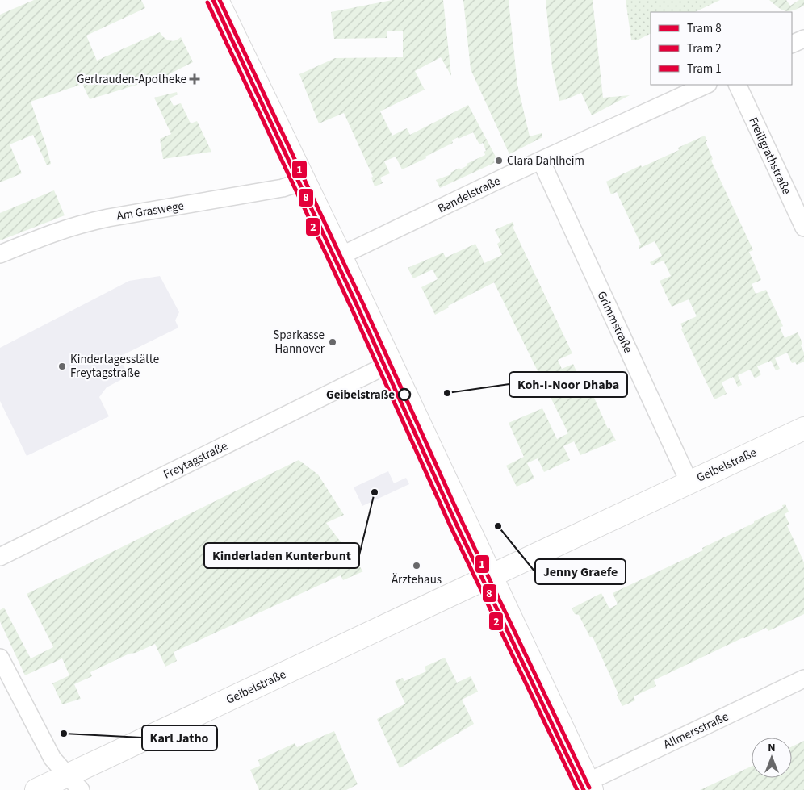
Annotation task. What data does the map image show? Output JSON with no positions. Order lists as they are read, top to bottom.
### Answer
{
  "streets": {
    "main road": ["Geibelstraße"],
    "street": [
      "Freiligrathstraße",
      "Bandelstraße",
      "Am Graswege",
      "Grimmstraße",
      "Freytagstraße",
      "Allmersstraße"
    ]
  },
  "crossings": [
    ["Bandelstraße", "Grimmstraße"],
    ["Grimmstraße", "Geibelstraße"]
  ],
  "places": {
    "health": ["Gertrauden-Apotheke"],
    "other": [
      "Clara Dahlheim",
      "Sparkasse Hannover",
      "Kindertagesstätte Freytagstraße",
      "Koh-I-Noor Dhaba",
      "Geibelstraße",
      "Kinderladen Kunterbunt",
      "Jenny Graefe",
      "Ärztehaus",
      "Karl Jatho"
    ]
  },
  "lines": ["tram line 8", "tram line 1", "tram line 2"],
  "legend": ["Tram 8", "Tram 2", "Tram 1"],
  "north": "top"
}
